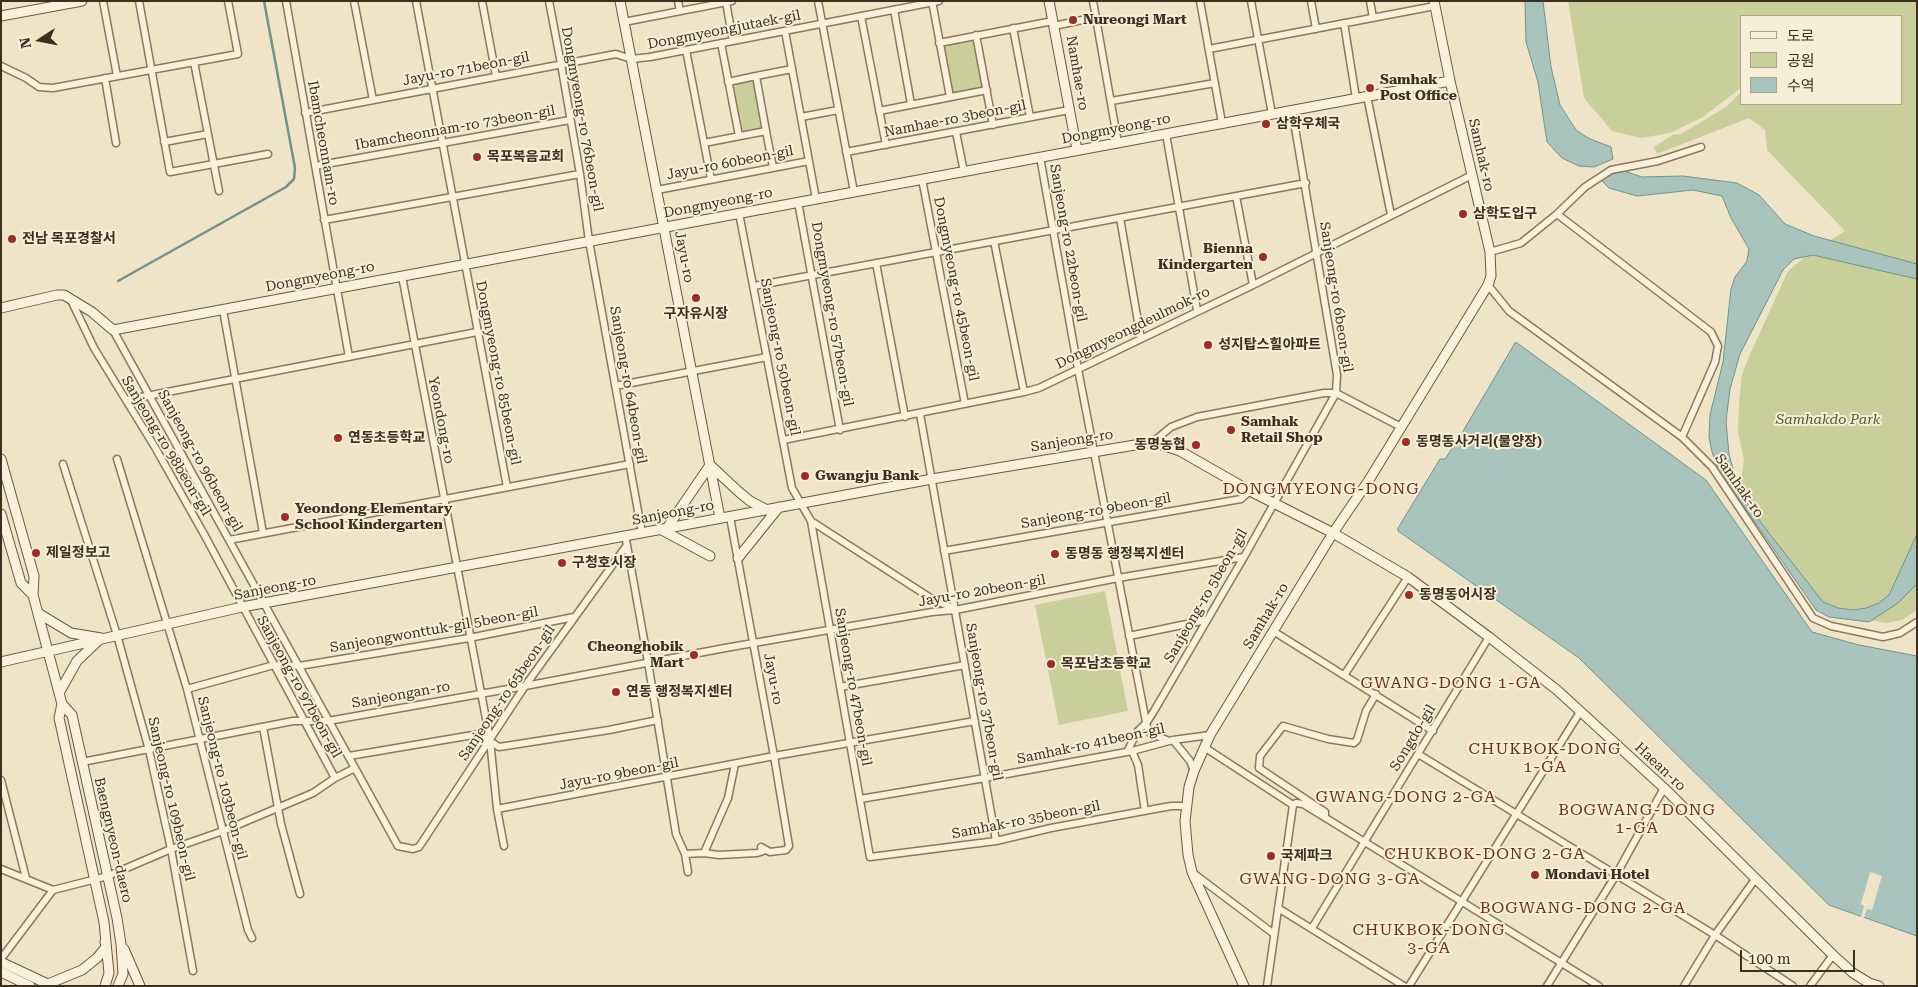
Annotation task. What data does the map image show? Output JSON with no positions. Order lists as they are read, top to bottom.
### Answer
{
  "streets": {
    "street": [
      "Dongmyeongjutaek-gil",
      "Jayu-ro 71beon-gil",
      "Namhae-ro",
      "Dongmyeong-ro 76beon-gil",
      "Namhae-ro 3beon-gil",
      "Ibamcheonnam-ro 73beon-gil",
      "Dongmyeong-ro",
      "Ibamcheonnam-ro",
      "Samhak-ro",
      "Jayu-ro 60beon-gil",
      "Sanjeong-ro 22beon-gil",
      "Jayu-ro",
      "Dongmyeong-ro 45beon-gil",
      "Sanjeong-ro 6beon-gil",
      "Dongmyeong-ro 57beon-gil",
      "Dongmyeongdeulmok-ro",
      "Sanjeong-ro 50beon-gil",
      "Dongmyeong-ro 85beon-gil",
      "Sanjeong-ro 64beon-gil",
      "Yeondong-ro",
      "Sanjeong-ro",
      "Sanjeong-ro 98beon-gil",
      "Sanjeong-ro 96beon-gil",
      "Sanjeong-ro 9beon-gil",
      "Jayu-ro 20beon-gil",
      "Sanjeong-ro 5beon-gil",
      "Sanjeongwonttuk-gil 5beon-gil",
      "Sanjeong-ro 97beon-gil",
      "Sanjeong-ro 47beon-gil",
      "Sanjeong-ro 65beon-gil",
      "Sanjeongan-ro",
      "Sanjeong-ro 37beon-gil",
      "Songdo-gil",
      "Samhak-ro 41beon-gil",
      "Haean-ro",
      "Jayu-ro 9beon-gil",
      "Sanjeong-ro 103beon-gil",
      "Sanjeong-ro 109beon-gil",
      "Samhak-ro 35beon-gil",
      "Baengnyeon-daero"
    ]
  },
  "crossings": [
    ["Dongmyeongjutaek-gil", "Jayu-ro 71beon-gil"],
    ["Dongmyeongjutaek-gil", "Jayu-ro"],
    ["Jayu-ro 71beon-gil", "Dongmyeong-ro 76beon-gil"],
    ["Jayu-ro 71beon-gil", "Ibamcheonnam-ro"],
    ["Jayu-ro 71beon-gil", "Jayu-ro"],
    ["Jayu-ro 71beon-gil", "Dongmyeong-ro 85beon-gil"],
    ["Namhae-ro", "Namhae-ro 3beon-gil"],
    ["Namhae-ro", "Dongmyeong-ro"],
    ["Dongmyeong-ro 76beon-gil", "Ibamcheonnam-ro 73beon-gil"],
    ["Dongmyeong-ro 76beon-gil", "Dongmyeong-ro"],
    ["Dongmyeong-ro 76beon-gil", "Sanjeong-ro 64beon-gil"],
    ["Ibamcheonnam-ro 73beon-gil", "Ibamcheonnam-ro"],
    ["Ibamcheonnam-ro 73beon-gil", "Dongmyeong-ro 85beon-gil"],
    ["Dongmyeong-ro", "Ibamcheonnam-ro"],
    ["Dongmyeong-ro", "Samhak-ro"],
    ["Dongmyeong-ro", "Sanjeong-ro 22beon-gil"],
    ["Dongmyeong-ro", "Jayu-ro"],
    ["Dongmyeong-ro", "Dongmyeong-ro 45beon-gil"],
    ["Dongmyeong-ro", "Sanjeong-ro 6beon-gil"],
    ["Dongmyeong-ro", "Dongmyeong-ro 57beon-gil"],
    ["Dongmyeong-ro", "Sanjeong-ro 50beon-gil"],
    ["Dongmyeong-ro", "Dongmyeong-ro 85beon-gil"],
    ["Dongmyeong-ro", "Sanjeong-ro 64beon-gil"],
    ["Dongmyeong-ro", "Yeondong-ro"],
    ["Dongmyeong-ro", "Sanjeong-ro 96beon-gil"],
    ["Samhak-ro", "Dongmyeongdeulmok-ro"],
    ["Samhak-ro", "Sanjeong-ro"],
    ["Samhak-ro", "Samhak-ro 41beon-gil"],
    ["Samhak-ro", "Haean-ro"],
    ["Samhak-ro", "Samhak-ro 35beon-gil"],
    ["Jayu-ro 60beon-gil", "Jayu-ro"],
    ["Sanjeong-ro 22beon-gil", "Dongmyeongdeulmok-ro"],
    ["Sanjeong-ro 22beon-gil", "Sanjeong-ro"],
    ["Sanjeong-ro 22beon-gil", "Sanjeong-ro 9beon-gil"],
    ["Sanjeong-ro 22beon-gil", "Jayu-ro 20beon-gil"],
    ["Sanjeong-ro 22beon-gil", "Sanjeong-ro 5beon-gil"],
    ["Jayu-ro", "Sanjeong-ro"],
    ["Jayu-ro", "Jayu-ro 20beon-gil"],
    ["Jayu-ro", "Jayu-ro 9beon-gil"],
    ["Dongmyeong-ro 45beon-gil", "Dongmyeongdeulmok-ro"],
    ["Sanjeong-ro 6beon-gil", "Dongmyeongdeulmok-ro"],
    ["Sanjeong-ro 6beon-gil", "Sanjeong-ro"],
    ["Sanjeong-ro 6beon-gil", "Sanjeong-ro 5beon-gil"],
    ["Dongmyeong-ro 57beon-gil", "Dongmyeongdeulmok-ro"],
    ["Dongmyeongdeulmok-ro", "Sanjeong-ro 50beon-gil"],
    ["Dongmyeongdeulmok-ro", "Sanjeong-ro 37beon-gil"],
    ["Sanjeong-ro 50beon-gil", "Sanjeong-ro"],
    ["Sanjeong-ro 50beon-gil", "Sanjeong-ro 47beon-gil"],
    ["Sanjeong-ro 64beon-gil", "Sanjeong-ro"],
    ["Yeondong-ro", "Sanjeong-ro"],
    ["Yeondong-ro", "Sanjeongwonttuk-gil 5beon-gil"],
    ["Yeondong-ro", "Sanjeong-ro 65beon-gil"],
    ["Yeondong-ro", "Sanjeongan-ro"],
    ["Yeondong-ro", "Jayu-ro 9beon-gil"],
    ["Sanjeong-ro", "Sanjeong-ro 98beon-gil"],
    ["Sanjeong-ro", "Sanjeong-ro 96beon-gil"],
    ["Sanjeong-ro", "Sanjeong-ro 9beon-gil"],
    ["Sanjeong-ro", "Sanjeong-ro 5beon-gil"],
    ["Sanjeong-ro", "Sanjeong-ro 97beon-gil"],
    ["Sanjeong-ro", "Sanjeong-ro 65beon-gil"],
    ["Sanjeong-ro", "Sanjeong-ro 37beon-gil"],
    ["Sanjeong-ro", "Haean-ro"],
    ["Sanjeong-ro", "Sanjeong-ro 103beon-gil"],
    ["Sanjeong-ro", "Sanjeong-ro 109beon-gil"],
    ["Sanjeong-ro", "Baengnyeon-daero"],
    ["Sanjeong-ro 98beon-gil", "Sanjeong-ro 97beon-gil"],
    ["Sanjeong-ro 96beon-gil", "Sanjeongwonttuk-gil 5beon-gil"],
    ["Sanjeong-ro 96beon-gil", "Sanjeong-ro 65beon-gil"],
    ["Sanjeong-ro 96beon-gil", "Sanjeongan-ro"],
    ["Sanjeong-ro 9beon-gil", "Sanjeong-ro 37beon-gil"],
    ["Jayu-ro 20beon-gil", "Sanjeong-ro 5beon-gil"],
    ["Jayu-ro 20beon-gil", "Sanjeong-ro 47beon-gil"],
    ["Jayu-ro 20beon-gil", "Sanjeongan-ro"],
    ["Jayu-ro 20beon-gil", "Sanjeong-ro 37beon-gil"],
    ["Sanjeong-ro 5beon-gil", "Samhak-ro 41beon-gil"],
    ["Sanjeongwonttuk-gil 5beon-gil", "Sanjeong-ro 97beon-gil"],
    ["Sanjeongwonttuk-gil 5beon-gil", "Sanjeong-ro 65beon-gil"],
    ["Sanjeongwonttuk-gil 5beon-gil", "Sanjeong-ro 103beon-gil"],
    ["Sanjeong-ro 97beon-gil", "Sanjeongan-ro"],
    ["Sanjeong-ro 47beon-gil", "Samhak-ro 41beon-gil"],
    ["Sanjeong-ro 47beon-gil", "Jayu-ro 9beon-gil"],
    ["Sanjeong-ro 47beon-gil", "Samhak-ro 35beon-gil"],
    ["Sanjeong-ro 65beon-gil", "Sanjeongan-ro"],
    ["Sanjeongan-ro", "Sanjeong-ro 103beon-gil"],
    ["Sanjeongan-ro", "Sanjeong-ro 109beon-gil"],
    ["Sanjeongan-ro", "Baengnyeon-daero"],
    ["Sanjeong-ro 37beon-gil", "Samhak-ro 41beon-gil"],
    ["Sanjeong-ro 37beon-gil", "Jayu-ro 9beon-gil"],
    ["Sanjeong-ro 37beon-gil", "Samhak-ro 35beon-gil"],
    ["Songdo-gil", "Haean-ro"]
  ],
  "districts": [
    "DONGMYEONG-DONG",
    "GWANG-DONG 1-GA",
    "CHUKBOK-DONG 1-GA",
    "GWANG-DONG 2-GA",
    "BOGWANG-DONG 1-GA",
    "CHUKBOK-DONG 2-GA",
    "GWANG-DONG 3-GA",
    "BOGWANG-DONG 2-GA",
    "CHUKBOK-DONG 3-GA"
  ],
  "parks": ["Samhakdo Park"],
  "places": [
    "Nureongi Mart",
    "Samhak Post Office",
    "삼학우체국",
    "목포복음교회",
    "삼학도입구",
    "전남 목포경찰서",
    "Bienna Kindergarten",
    "구자유시장",
    "성지탑스힐아파트",
    "Samhak Retail Shop",
    "연동초등학교",
    "동명동사거리(물양장)",
    "동명농협",
    "Gwangju Bank",
    "Yeondong Elementary School Kindergarten",
    "제일정보고",
    "동명동 행정복지센터",
    "구청호시장",
    "동명동어시장",
    "Cheonghobik Mart",
    "목포남초등학교",
    "연동 행정복지센터",
    "국제파크",
    "Mondavi Hotel"
  ],
  "legend": ["도로", "공원", "수역"],
  "scale_bar": "100 m",
  "north": "left"
}
